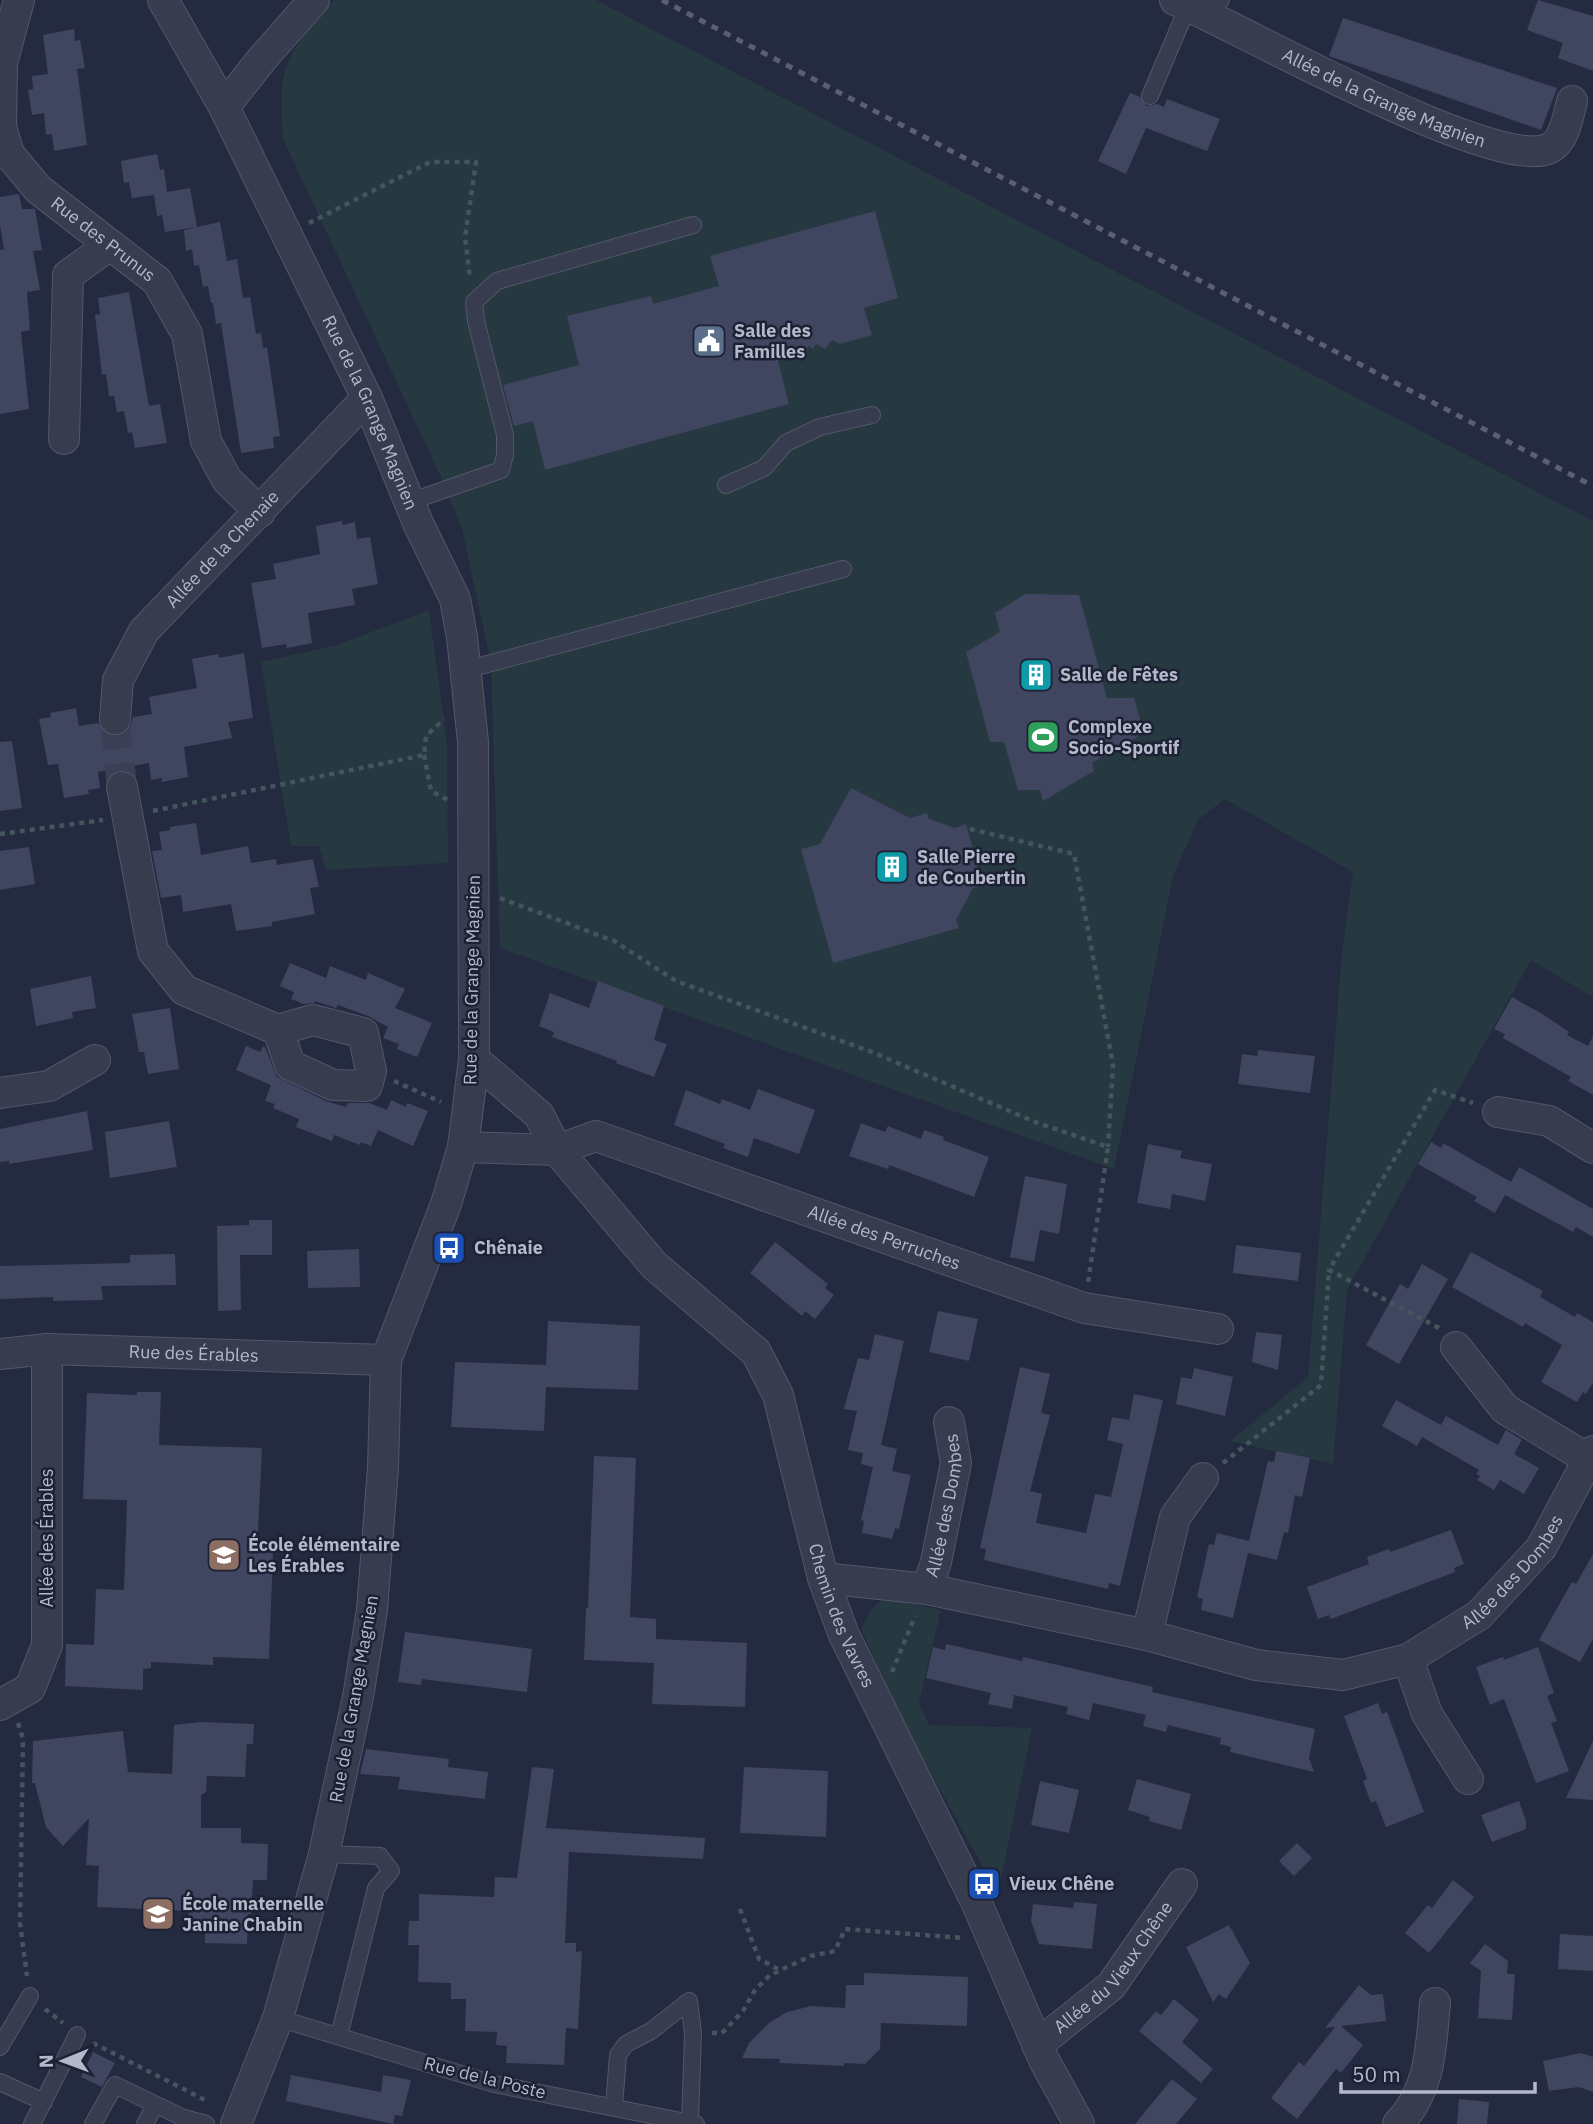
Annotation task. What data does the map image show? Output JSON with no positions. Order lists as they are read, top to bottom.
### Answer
{
  "streets": {
    "street": [
      "Allée de la Grange Magnien",
      "Rue des Prunus",
      "Rue de la Grange Magnien",
      "Allée de la Chenaie",
      "Allée des Perruches",
      "Rue des Érables",
      "Allée des Dombes",
      "Allée des Érables",
      "Chemin des Vavres",
      "Allée du Vieux Chêne"
    ],
    "lane": ["Rue de la Poste"]
  },
  "crossings": [
    ["Rue des Prunus", "Allée de la Chenaie"],
    ["Rue de la Grange Magnien", "Allée de la Chenaie"],
    ["Rue de la Grange Magnien", "Rue des Érables"],
    ["Rue de la Grange Magnien", "Chemin des Vavres"],
    ["Rue de la Grange Magnien", "Rue de la Poste"],
    ["Allée des Perruches", "Chemin des Vavres"],
    ["Rue des Érables", "Allée des Érables"],
    ["Allée des Dombes", "Chemin des Vavres"],
    ["Chemin des Vavres", "Allée du Vieux Chêne"]
  ],
  "places": {
    "public building": ["Salle des Familles"],
    "building": ["Salle de Fêtes", "Salle Pierre de Coubertin"],
    "sports": ["Complexe Socio-Sportif"],
    "bus stop": ["Chênaie", "Vieux Chêne"],
    "school or university": ["École élémentaire Les Érables", "École maternelle Janine Chabin"]
  },
  "scale_bar": "50 m",
  "north": "left"
}
